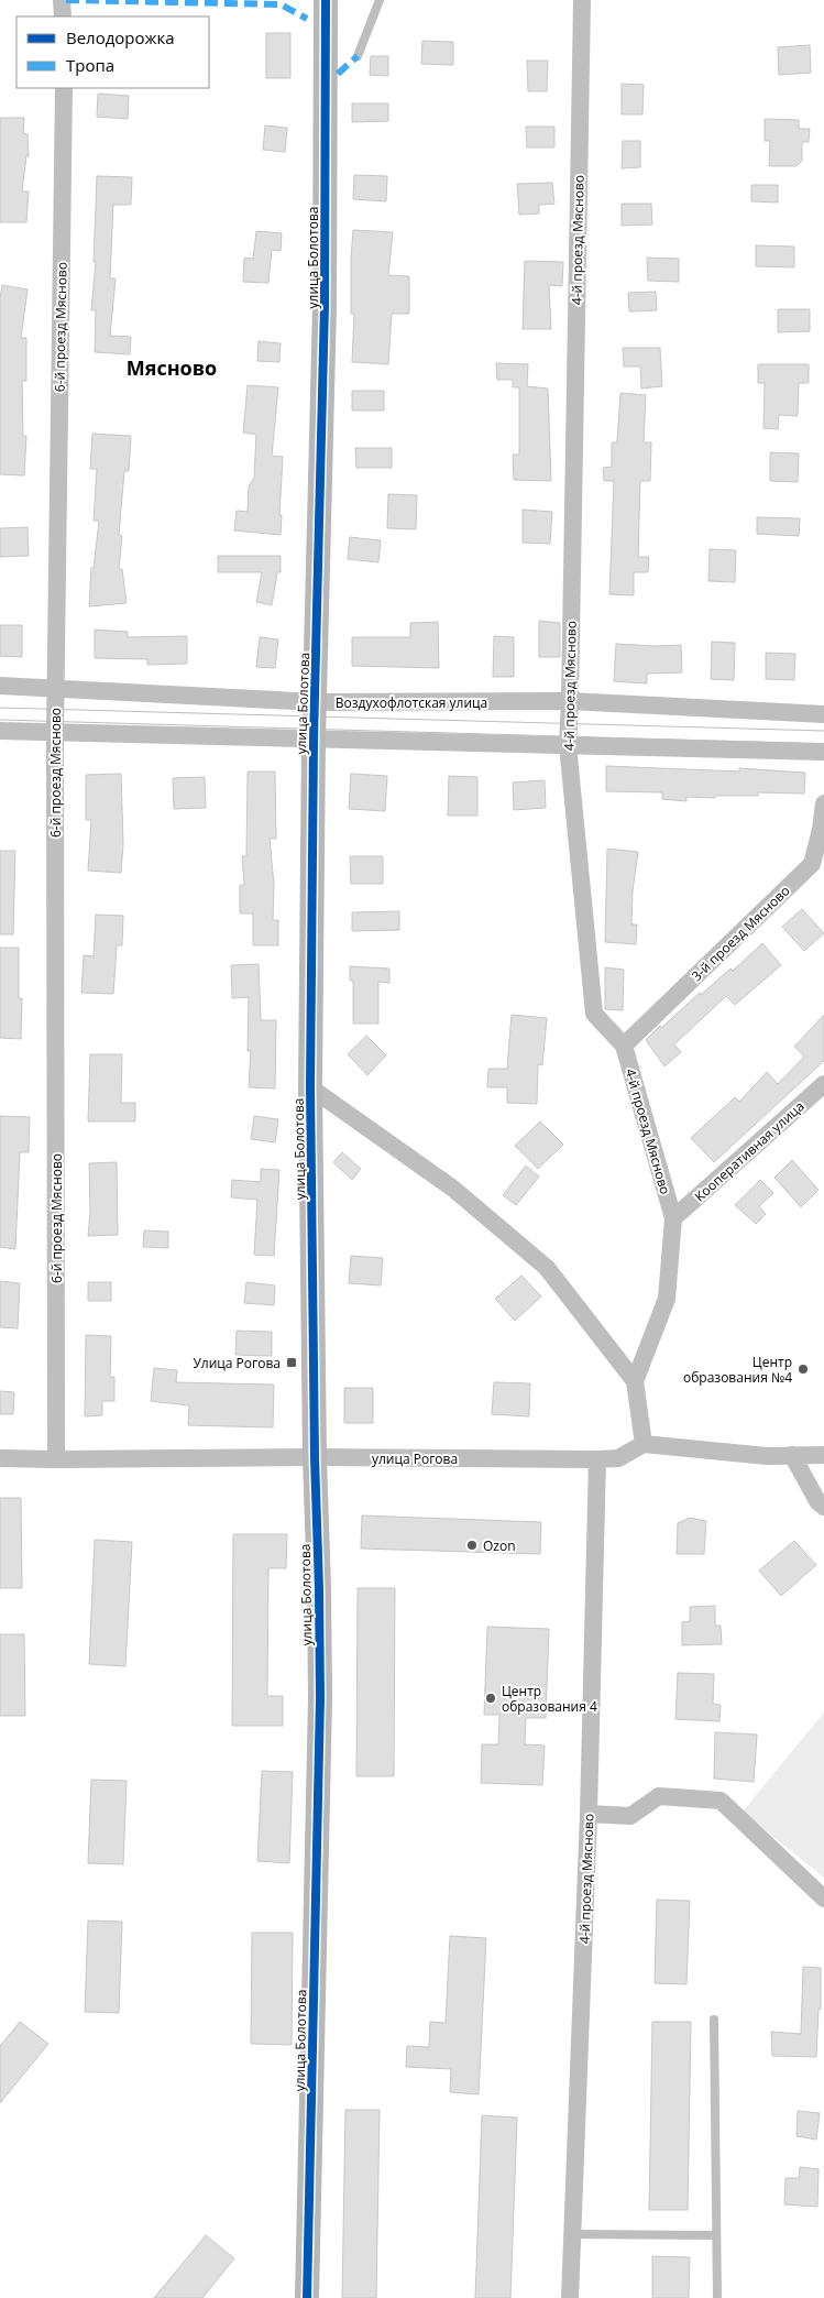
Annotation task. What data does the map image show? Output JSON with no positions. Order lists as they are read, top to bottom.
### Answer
{
  "streets": {
    "street": [
      "4-й проезд Мясново",
      "улица Болотова",
      "6-й проезд Мясново",
      "Воздухофлотская улица",
      "3-й проезд Мясново",
      "Кооперативная улица",
      "улица Рогова"
    ]
  },
  "crossings": [
    ["4-й проезд Мясново", "Воздухофлотская улица"],
    ["4-й проезд Мясново", "3-й проезд Мясново"],
    ["4-й проезд Мясново", "Кооперативная улица"],
    ["4-й проезд Мясново", "улица Рогова"],
    ["улица Болотова", "Воздухофлотская улица"],
    ["улица Болотова", "улица Рогова"],
    ["6-й проезд Мясново", "Воздухофлотская улица"],
    ["6-й проезд Мясново", "улица Рогова"]
  ],
  "districts": ["Мясново"],
  "places": {
    "transit": ["Улица Рогова"],
    "other": ["Центр образования №4", "Ozon", "Центр образования 4"]
  },
  "legend": ["Велодорожка", "Тропа"]
}
